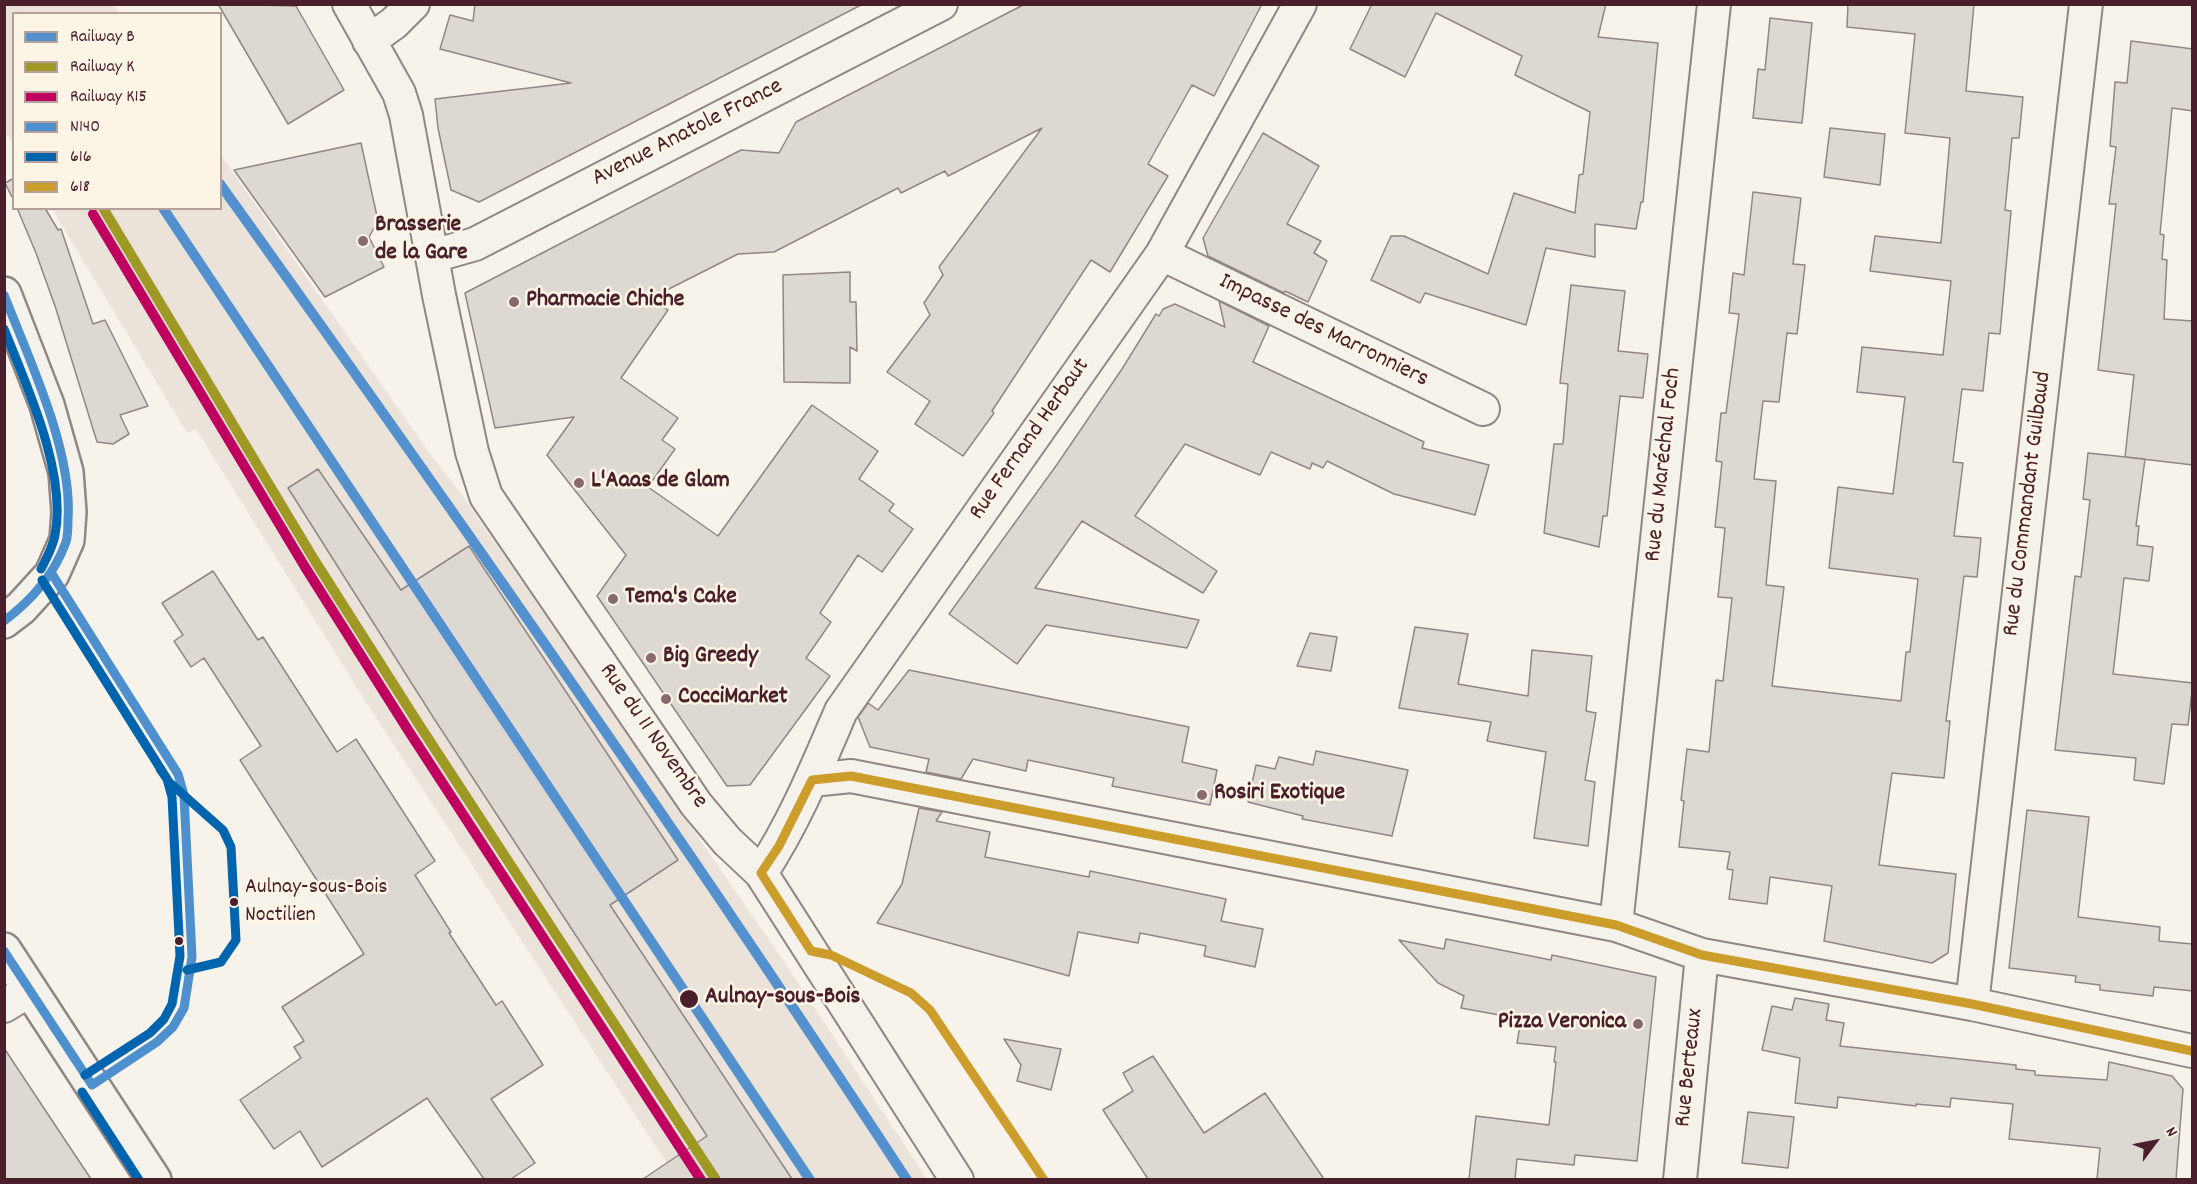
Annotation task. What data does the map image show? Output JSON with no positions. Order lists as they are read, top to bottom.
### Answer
{
  "streets": {
    "street": [
      "Avenue Anatole France",
      "Impasse des Marronniers",
      "Rue Fernand Herbaut",
      "Rue du Maréchal Foch",
      "Rue du Commandant Guilbaud",
      "Rue du 11 Novembre",
      "Rue Berteaux"
    ]
  },
  "crossings": [
    ["Avenue Anatole France", "Rue du 11 Novembre"],
    ["Impasse des Marronniers", "Rue Fernand Herbaut"],
    ["Rue Fernand Herbaut", "Rue du 11 Novembre"]
  ],
  "places": [
    "Brasserie de la Gare",
    "Pharmacie Chiche",
    "L'Aaas de Glam",
    "Tema's Cake",
    "Big Greedy",
    "CocciMarket",
    "Rosiri Exotique",
    "Aulnay-sous-Bois Noctilien",
    "Aulnay-sous-Bois",
    "Pizza Veronica"
  ],
  "lines": [
    "rail line B",
    "rail line K",
    "rail line K15",
    "transit line N140",
    "transit line 616",
    "transit line 618"
  ],
  "legend": [
    "Railway B",
    "Railway K",
    "Railway K15",
    "N140",
    "616",
    "618"
  ],
  "north": "top right"
}
